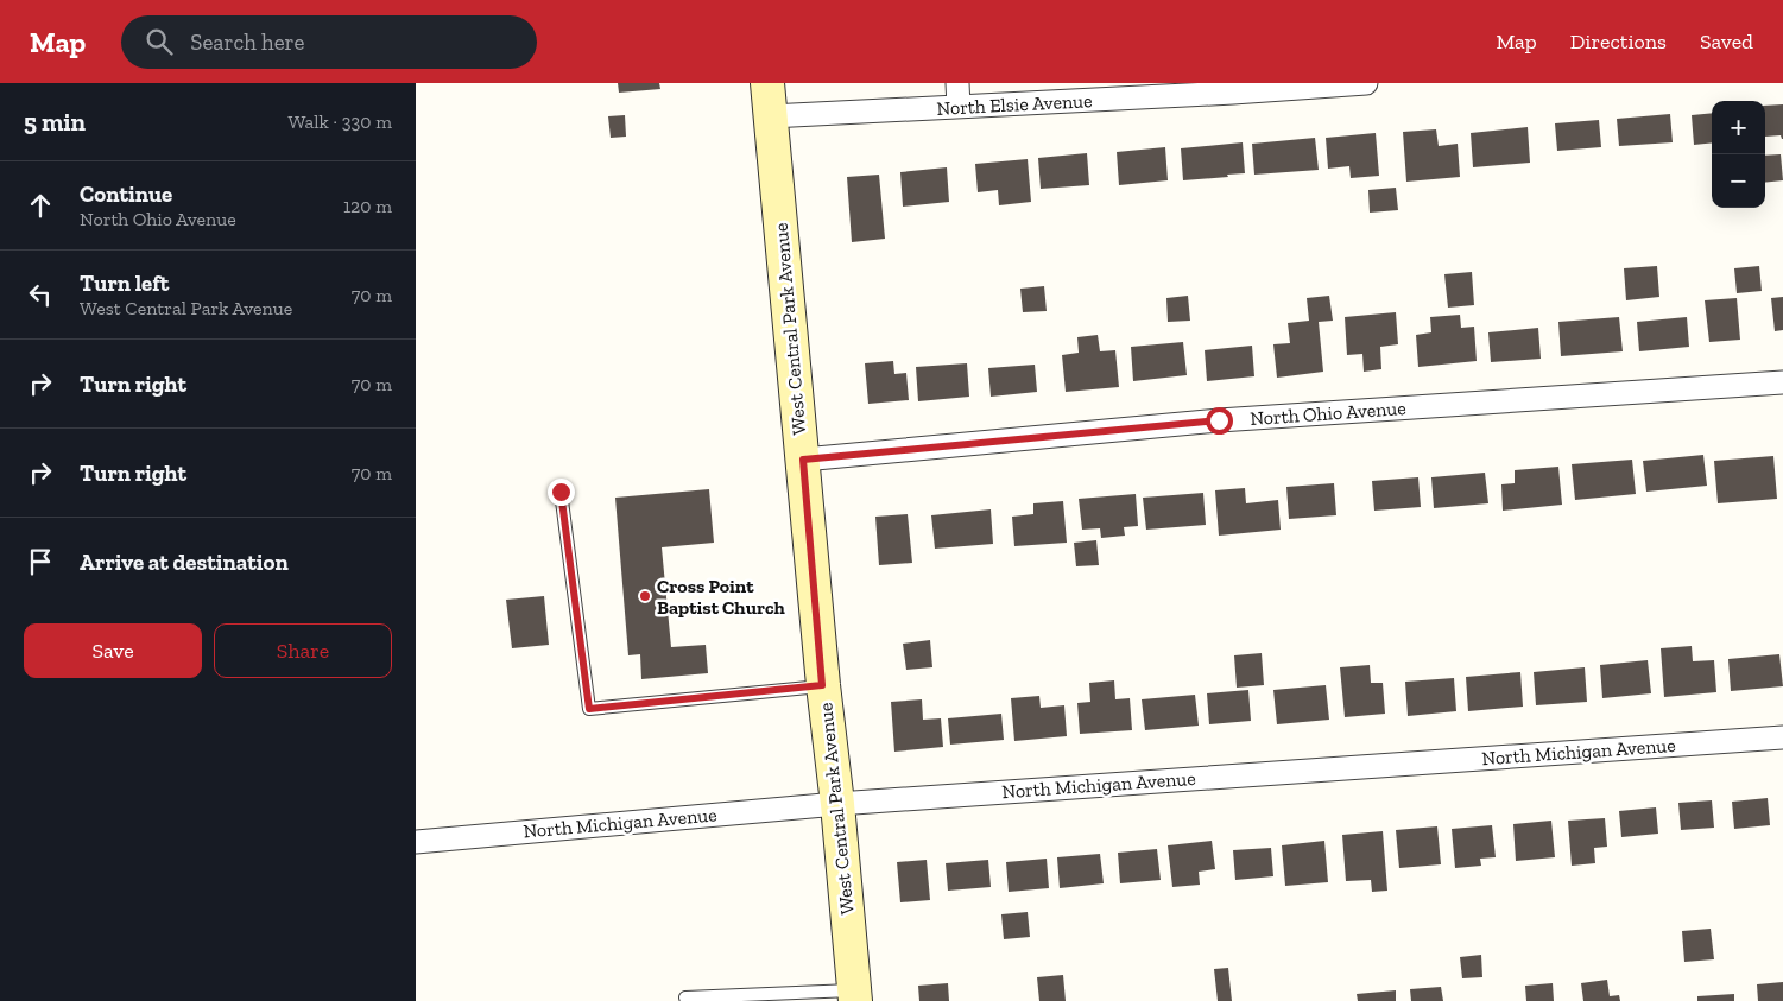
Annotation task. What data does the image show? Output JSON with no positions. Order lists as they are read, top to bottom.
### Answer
{
  "streets": {
    "street": [
      "North Elsie Avenue",
      "West Central Park Avenue",
      "North Ohio Avenue",
      "North Michigan Avenue"
    ]
  },
  "crossings": [
    ["North Elsie Avenue", "West Central Park Avenue"],
    ["West Central Park Avenue", "North Ohio Avenue"],
    ["West Central Park Avenue", "North Michigan Avenue"]
  ],
  "places": ["Cross Point Baptist Church"],
  "page": {
    "header": "Map",
    "search": "Search here",
    "nav": ["Map", "Directions", "Saved"],
    "heading": ["5 min", "Walk · 330 m"],
    "map_buttons": ["+", "−"],
    "list": [
      ["Continue", "North Ohio Avenue", "120 m"],
      ["Turn left", "West Central Park Avenue", "70 m"],
      ["Turn right", "70 m"],
      ["Turn right", "70 m"],
      "Arrive at destination"
    ],
    "buttons": ["Save", "Share"]
  }
}
